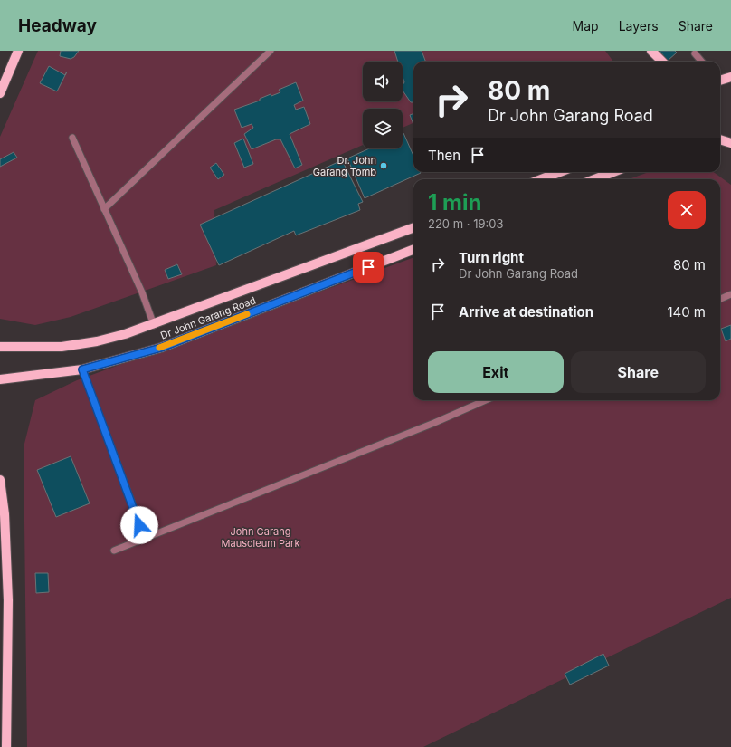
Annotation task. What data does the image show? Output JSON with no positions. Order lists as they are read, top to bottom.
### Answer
{
  "streets": {
    "main road": ["Dr John Garang Road"]
  },
  "parks": ["John Garang Mausoleum Park"],
  "places": ["Dr. John Garang Tomb"],
  "page": {
    "header": "Headway",
    "nav": ["Map", "Layers", "Share"],
    "turn": ["80 m", "Dr John Garang Road"],
    "then": "Then",
    "heading": ["1 min", "220 m · 19:03"],
    "list": [
      {
        "name": "Turn right",
        "note": "Dr John Garang Road",
        "value": "80 m"
      },
      {
        "name": "Arrive at destination",
        "value": "140 m"
      }
    ],
    "buttons": ["Exit", "Share"]
  }
}
